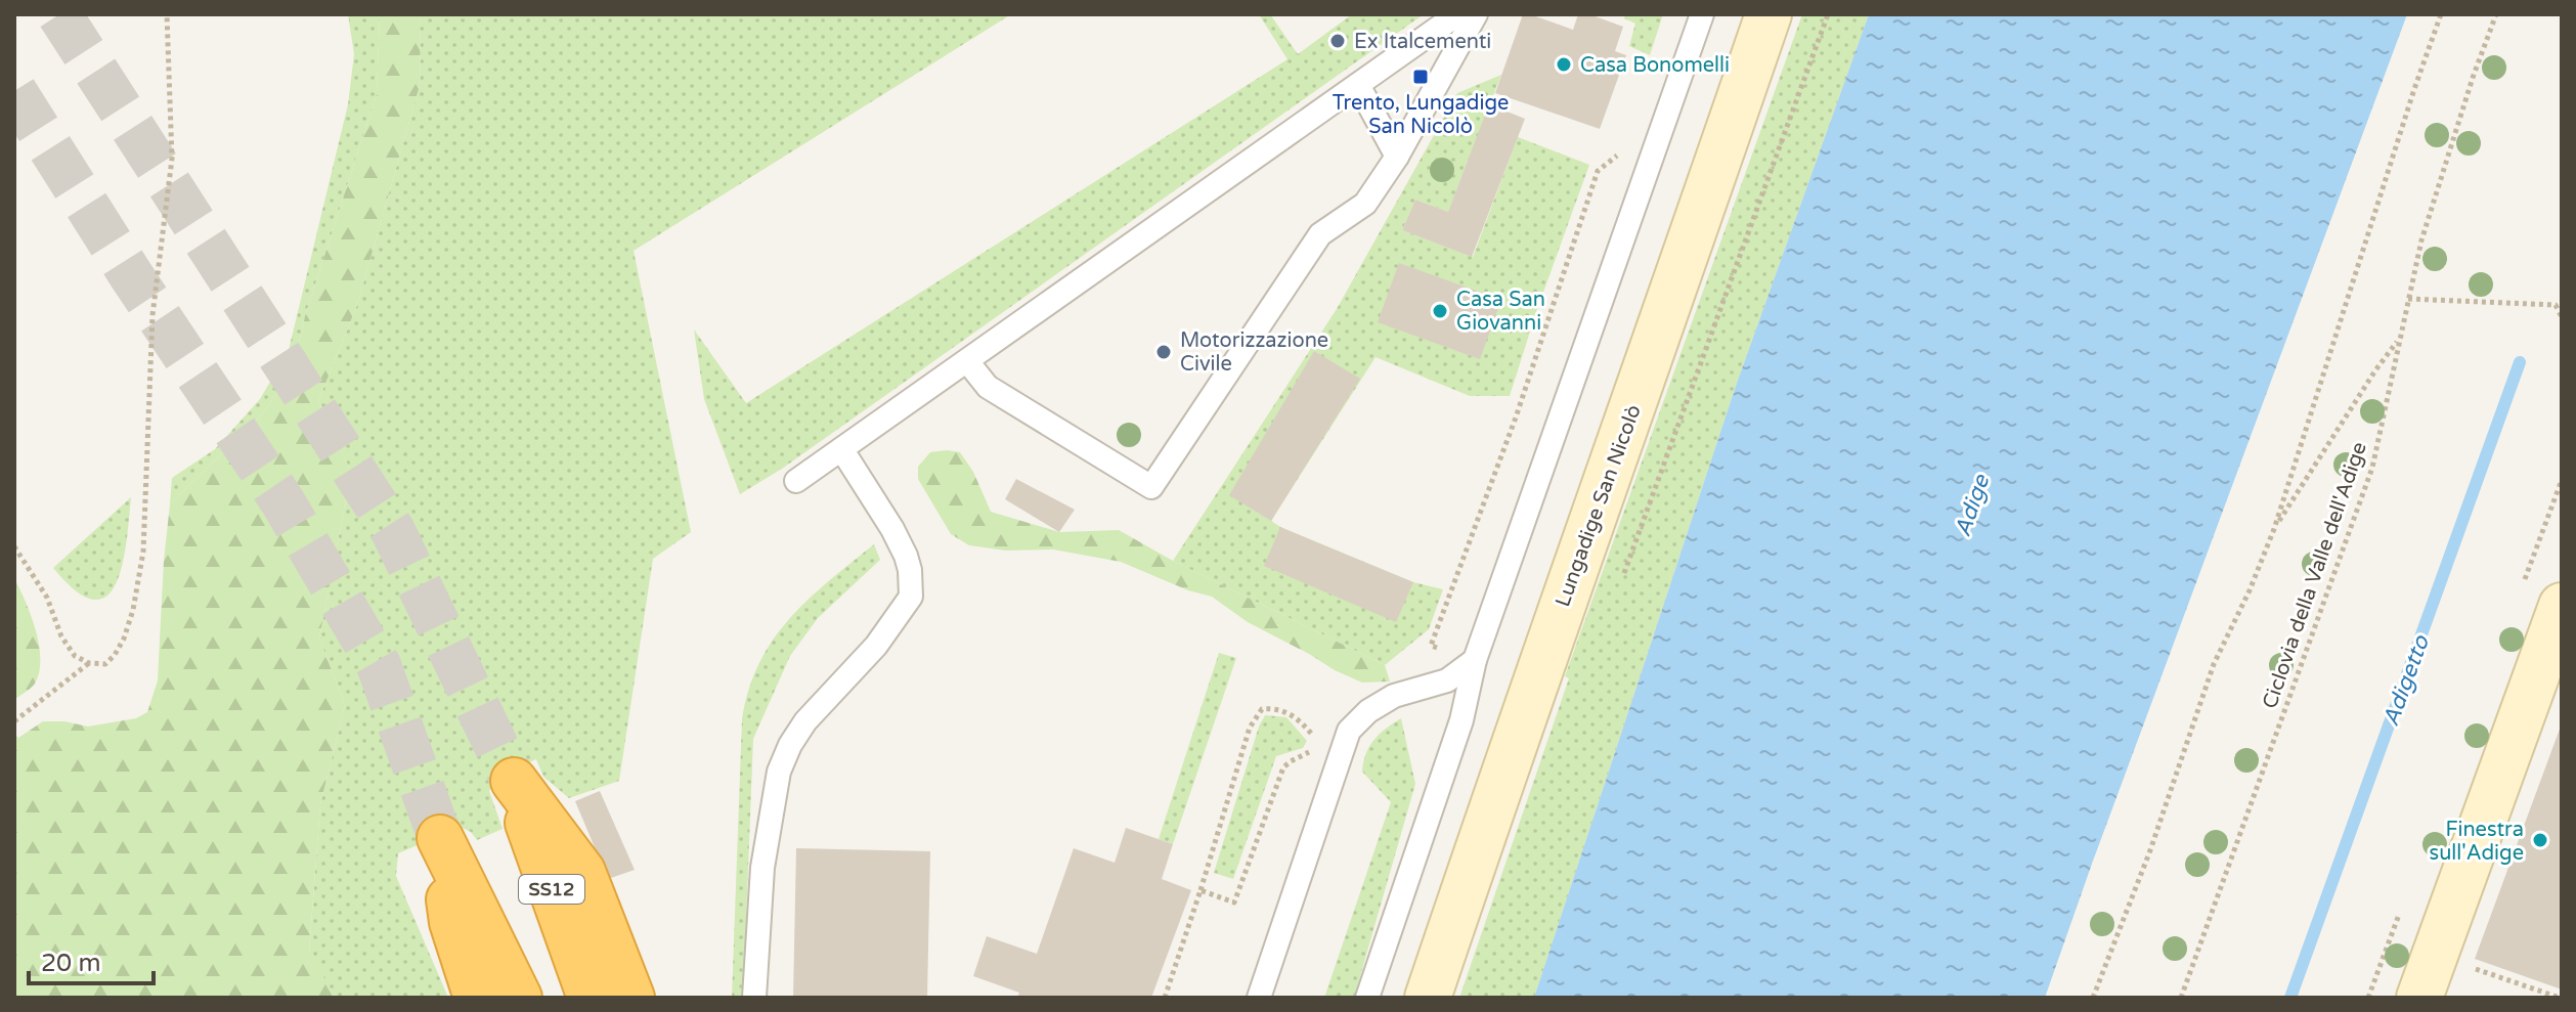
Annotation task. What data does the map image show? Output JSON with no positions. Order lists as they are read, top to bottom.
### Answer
{
  "streets": {
    "highway": ["SS12"],
    "main road": ["Lungadige San Nicolò"],
    "path": ["Ciclovia della Valle dell'Adige"]
  },
  "water": ["Adige", "Adigetto"],
  "places": {
    "other": [
      "Ex Italcementi",
      "Casa Bonomelli",
      "Casa San Giovanni",
      "Motorizzazione Civile",
      "Finestra sull'Adige"
    ],
    "transit": ["Trento, Lungadige San Nicolò"]
  },
  "scale_bar": "20 m"
}
